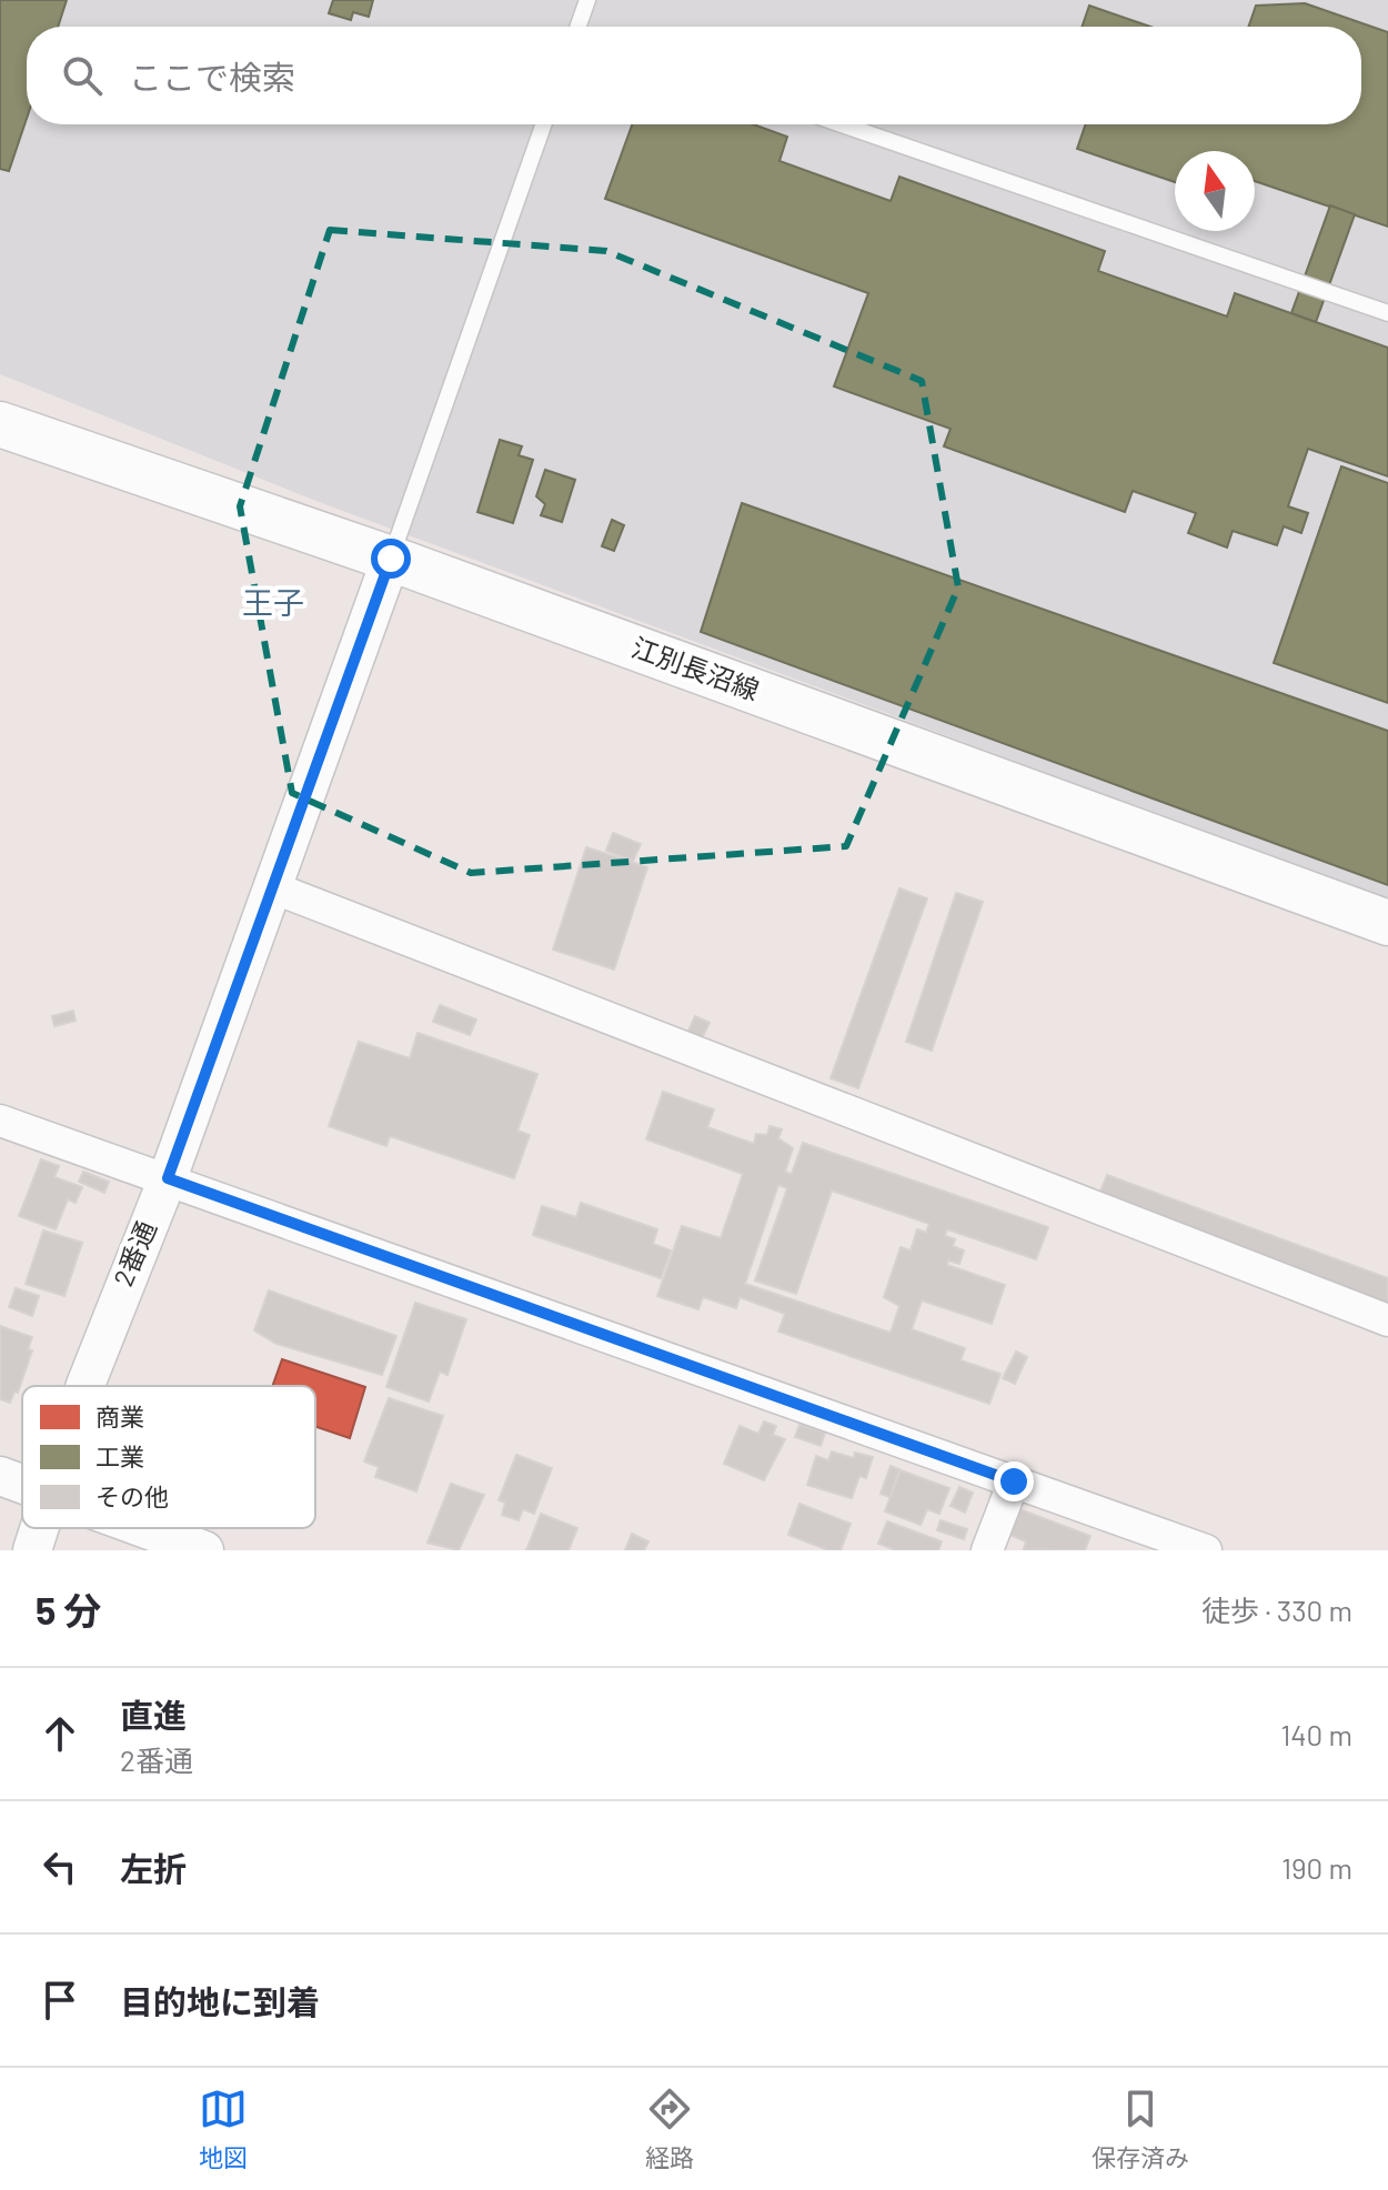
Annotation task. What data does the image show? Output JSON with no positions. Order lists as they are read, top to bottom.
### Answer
{
  "streets": {
    "main road": ["江別長沼線"],
    "street": ["2番通"]
  },
  "crossings": [
    ["江別長沼線", "2番通"]
  ],
  "districts": ["王子"],
  "legend": ["商業", "工業", "その他"],
  "north": "top",
  "page": {
    "search": "ここで検索",
    "heading": ["5 分", "徒歩 · 330 m"],
    "list": [
      ["直進", "2番通", "140 m"],
      ["左折", "190 m"],
      "目的地に到着"
    ],
    "nav": ["地図", "経路", "保存済み"]
  }
}
